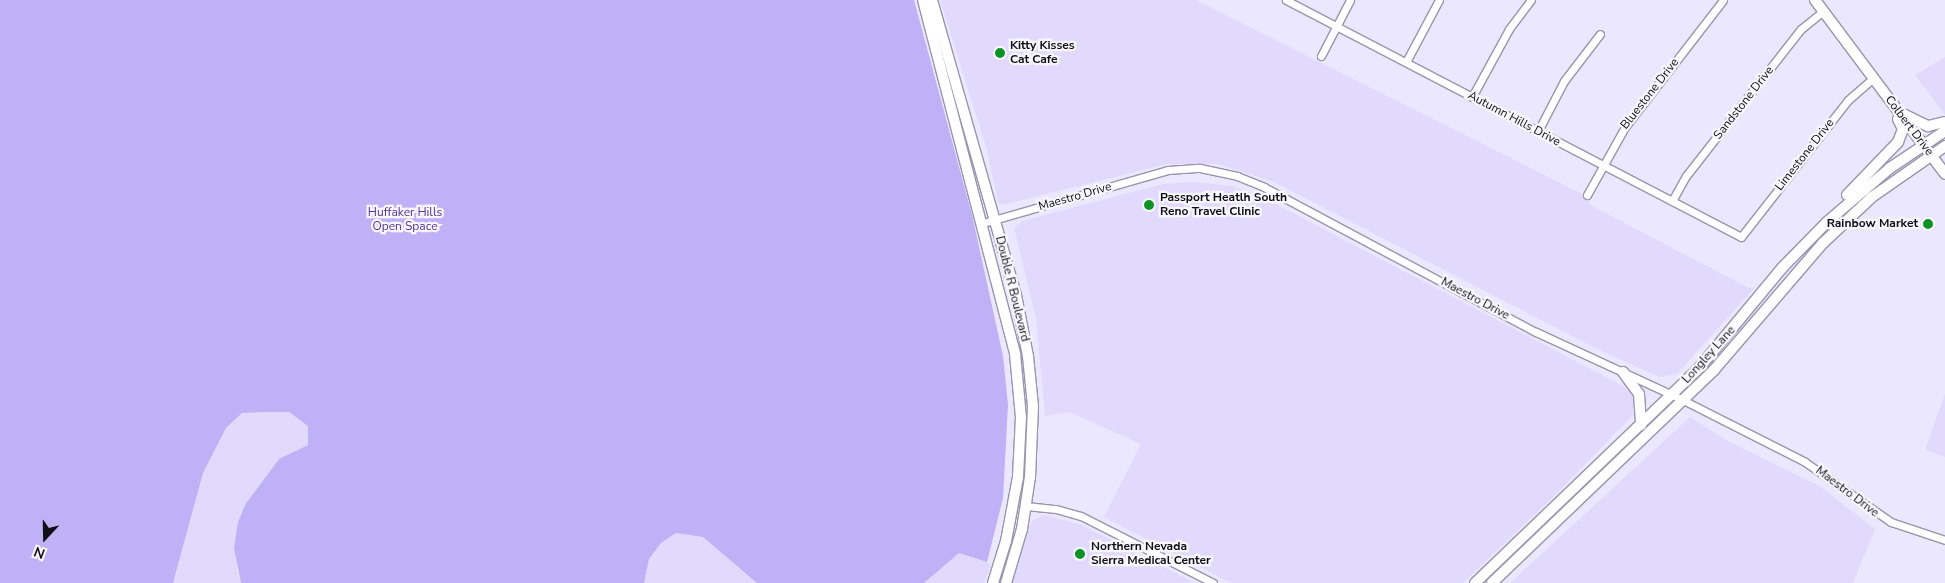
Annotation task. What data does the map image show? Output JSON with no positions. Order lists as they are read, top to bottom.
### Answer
{
  "streets": {
    "main road": ["Colbert Drive", "Double R Boulevard", "Longley Lane"],
    "street": [
      "Bluestone Drive",
      "Sandstone Drive",
      "Autumn Hills Drive",
      "Limestone Drive",
      "Maestro Drive"
    ]
  },
  "crossings": [
    ["Bluestone Drive", "Autumn Hills Drive"],
    ["Sandstone Drive", "Autumn Hills Drive"],
    ["Sandstone Drive", "Colbert Drive"],
    ["Autumn Hills Drive", "Limestone Drive"],
    ["Colbert Drive", "Limestone Drive"],
    ["Colbert Drive", "Longley Lane"],
    ["Maestro Drive", "Double R Boulevard"],
    ["Maestro Drive", "Longley Lane"]
  ],
  "parks": ["Huffaker Hills Open Space"],
  "places": [
    "Kitty Kisses Cat Cafe",
    "Passport Heatlh South Reno Travel Clinic",
    "Rainbow Market",
    "Northern Nevada Sierra Medical Center"
  ],
  "north": "bottom"
}
